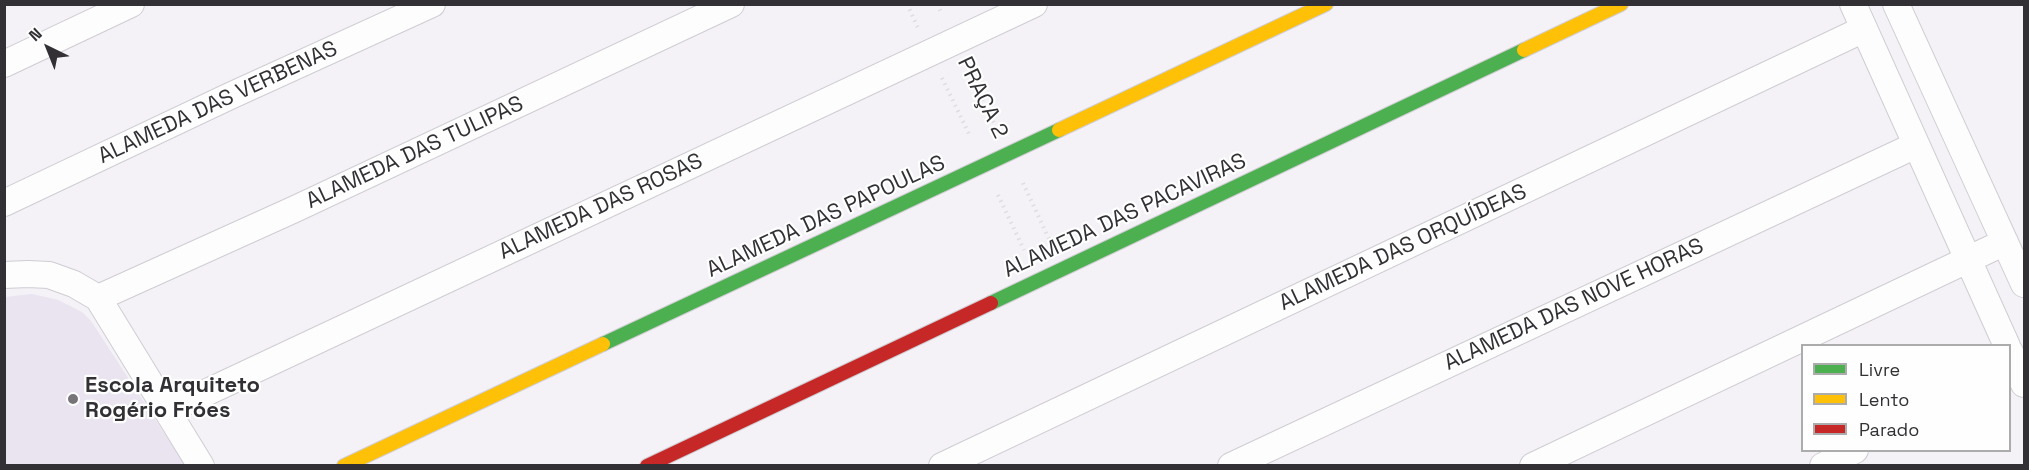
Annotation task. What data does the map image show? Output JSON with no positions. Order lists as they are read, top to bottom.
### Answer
{
  "streets": {
    "street": [
      "ALAMEDA DAS VERBENAS",
      "ALAMEDA DAS TULIPAS",
      "ALAMEDA DAS ROSAS",
      "ALAMEDA DAS PACAVIRAS",
      "ALAMEDA DAS PAPOULAS",
      "ALAMEDA DAS ORQUÍDEAS",
      "ALAMEDA DAS NOVE HORAS"
    ],
    "path": ["PRAÇA 2"]
  },
  "crossings": [
    ["PRAÇA 2", "ALAMEDA DAS ROSAS"],
    ["PRAÇA 2", "ALAMEDA DAS PACAVIRAS"],
    ["PRAÇA 2", "ALAMEDA DAS PAPOULAS"]
  ],
  "places": ["Escola Arquiteto Rogério Fróes"],
  "legend": ["Livre", "Lento", "Parado"],
  "north": "top left"
}
